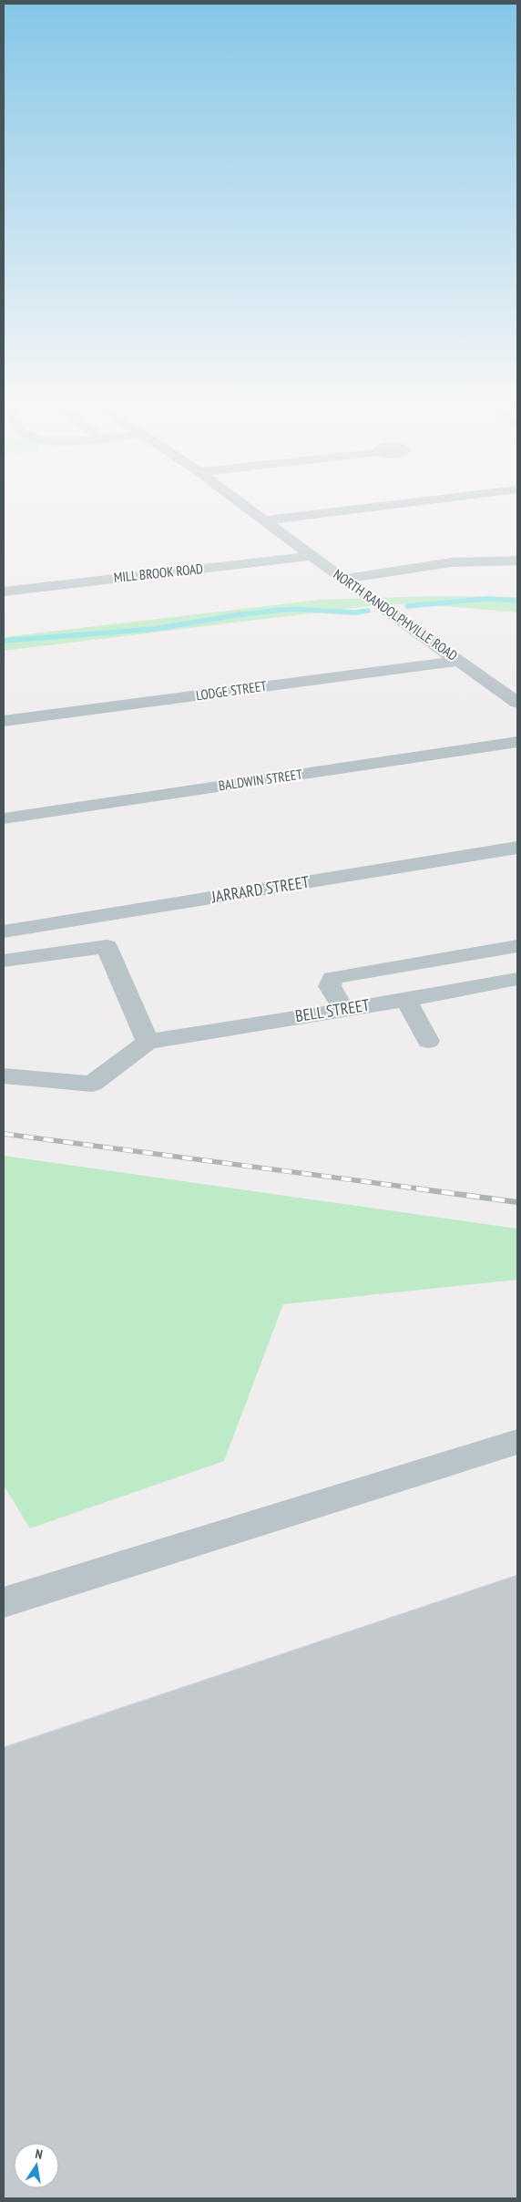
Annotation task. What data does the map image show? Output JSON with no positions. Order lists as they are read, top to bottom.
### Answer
{
  "streets": {
    "street": [
      "MILL BROOK ROAD",
      "NORTH RANDOLPHVILLE ROAD",
      "LODGE STREET",
      "BALDWIN STREET",
      "JARRARD STREET",
      "BELL STREET"
    ]
  },
  "crossings": [
    ["MILL BROOK ROAD", "NORTH RANDOLPHVILLE ROAD"],
    ["NORTH RANDOLPHVILLE ROAD", "LODGE STREET"]
  ],
  "north": "top"
}
